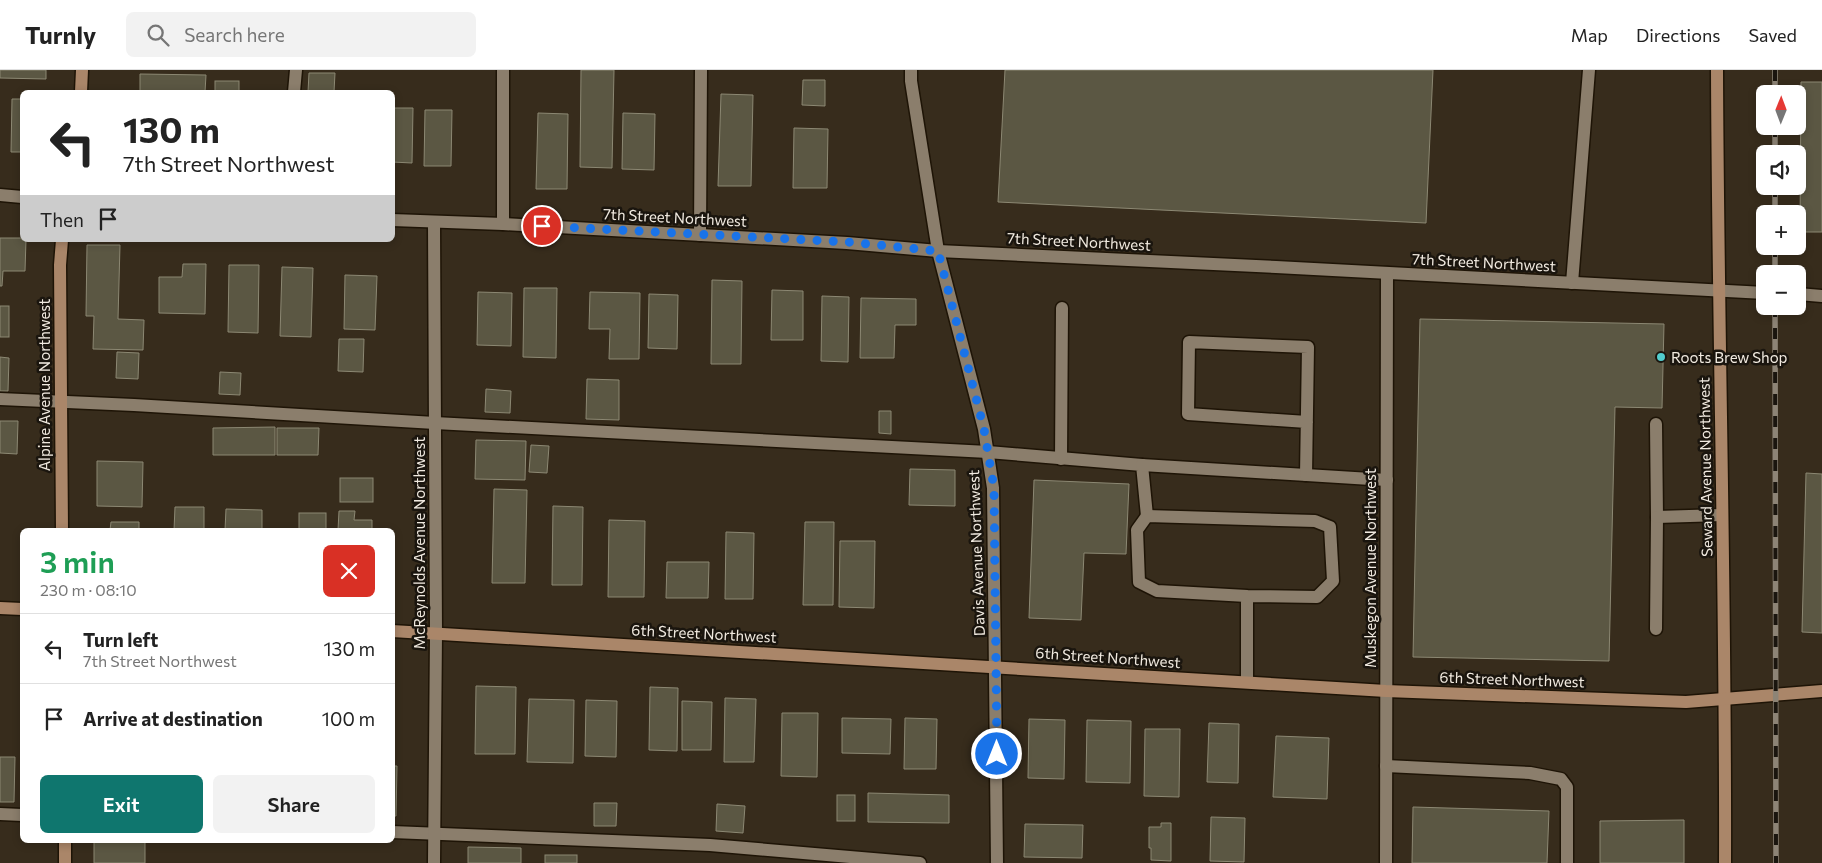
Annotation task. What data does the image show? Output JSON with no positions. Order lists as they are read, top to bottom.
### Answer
{
  "streets": {
    "street": [
      "7th Street Northwest",
      "Alpine Avenue Northwest",
      "Seward Avenue Northwest",
      "McReynolds Avenue Northwest",
      "Davis Avenue Northwest",
      "Muskegon Avenue Northwest",
      "6th Street Northwest"
    ]
  },
  "crossings": [
    ["7th Street Northwest", "Seward Avenue Northwest"],
    ["7th Street Northwest", "McReynolds Avenue Northwest"],
    ["7th Street Northwest", "Davis Avenue Northwest"],
    ["7th Street Northwest", "Muskegon Avenue Northwest"],
    ["Seward Avenue Northwest", "6th Street Northwest"],
    ["McReynolds Avenue Northwest", "6th Street Northwest"],
    ["Davis Avenue Northwest", "6th Street Northwest"],
    ["Muskegon Avenue Northwest", "6th Street Northwest"]
  ],
  "places": ["Roots Brew Shop"],
  "north": "top",
  "page": {
    "header": "Turnly",
    "search": "Search here",
    "nav": ["Map", "Directions", "Saved"],
    "map_buttons": ["+", "−"],
    "turn": ["130 m", "7th Street Northwest"],
    "then": "Then",
    "heading": ["3 min", "230 m · 08:10"],
    "list": [
      {
        "name": "Turn left",
        "note": "7th Street Northwest",
        "value": "130 m"
      },
      {
        "name": "Arrive at destination",
        "value": "100 m"
      }
    ],
    "buttons": ["Exit", "Share"]
  }
}
